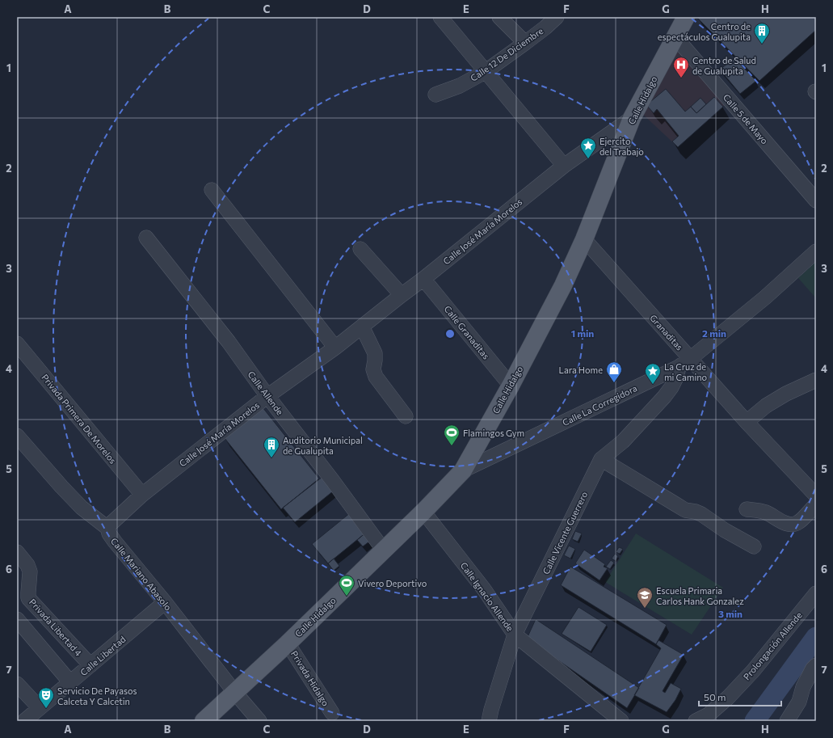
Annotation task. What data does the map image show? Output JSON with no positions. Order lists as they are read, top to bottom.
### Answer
{
  "streets": {
    "main road": ["Calle Hidalgo"],
    "street": [
      "Calle 12 De Diciembre",
      "Calle 5 de Mayo",
      "Calle José María Morelos",
      "Calle Granaditas",
      "Granaditas",
      "Calle Allende",
      "Calle La Corregidora",
      "Privada Primera De Morelos",
      "Calle Vicente Guerrero",
      "Calle Mariano Abasolo",
      "Calle Ignacio Allende",
      "Privada Libertad 4",
      "Prolongación Allende",
      "Calle Libertad",
      "Privada Hidalgo"
    ]
  },
  "crossings": [
    ["Calle Hidalgo", "Calle 5 de Mayo"],
    ["Calle Hidalgo", "Calle José María Morelos"],
    ["Calle Hidalgo", "Calle Granaditas"],
    ["Calle Hidalgo", "Granaditas"],
    ["Calle Hidalgo", "Calle Allende"],
    ["Calle Hidalgo", "Calle La Corregidora"],
    ["Calle Hidalgo", "Calle Mariano Abasolo"],
    ["Calle Hidalgo", "Calle Ignacio Allende"],
    ["Calle Hidalgo", "Privada Hidalgo"],
    ["Calle José María Morelos", "Calle Granaditas"],
    ["Calle José María Morelos", "Calle Allende"],
    ["Calle José María Morelos", "Privada Primera De Morelos"],
    ["Calle José María Morelos", "Calle Mariano Abasolo"],
    ["Granaditas", "Calle La Corregidora"],
    ["Granaditas", "Calle Vicente Guerrero"],
    ["Calle La Corregidora", "Calle Vicente Guerrero"],
    ["Calle Vicente Guerrero", "Calle Ignacio Allende"],
    ["Calle Mariano Abasolo", "Calle Libertad"],
    ["Privada Libertad 4", "Calle Libertad"]
  ],
  "places": {
    "building": ["Centro de espectáculos Gualupita", "Auditorio Municipal de Gualupita"],
    "hospital": ["Centro de Salud de Gualupita"],
    "place": ["Ejercito del Trabajo", "La Cruz de mi Camino"],
    "shop": ["Lara Home"],
    "sports": ["Flamingos Gym", "Vivero Deportivo"],
    "school or university": ["Escuela Primaria Carlos Hank Gonzalez"],
    "theatre": ["Servicio De Payasos Calceta Y Calcetin"]
  },
  "scale_bar": "50 m",
  "grid": {
    "columns": [
      "A",
      "B",
      "C",
      "D",
      "E",
      "F",
      "G",
      "H"
    ],
    "rows": [
      "1",
      "2",
      "3",
      "4",
      "5",
      "6",
      "7"
    ]
  },
  "rings": ["1 min", "2 min", "3 min"]
}
